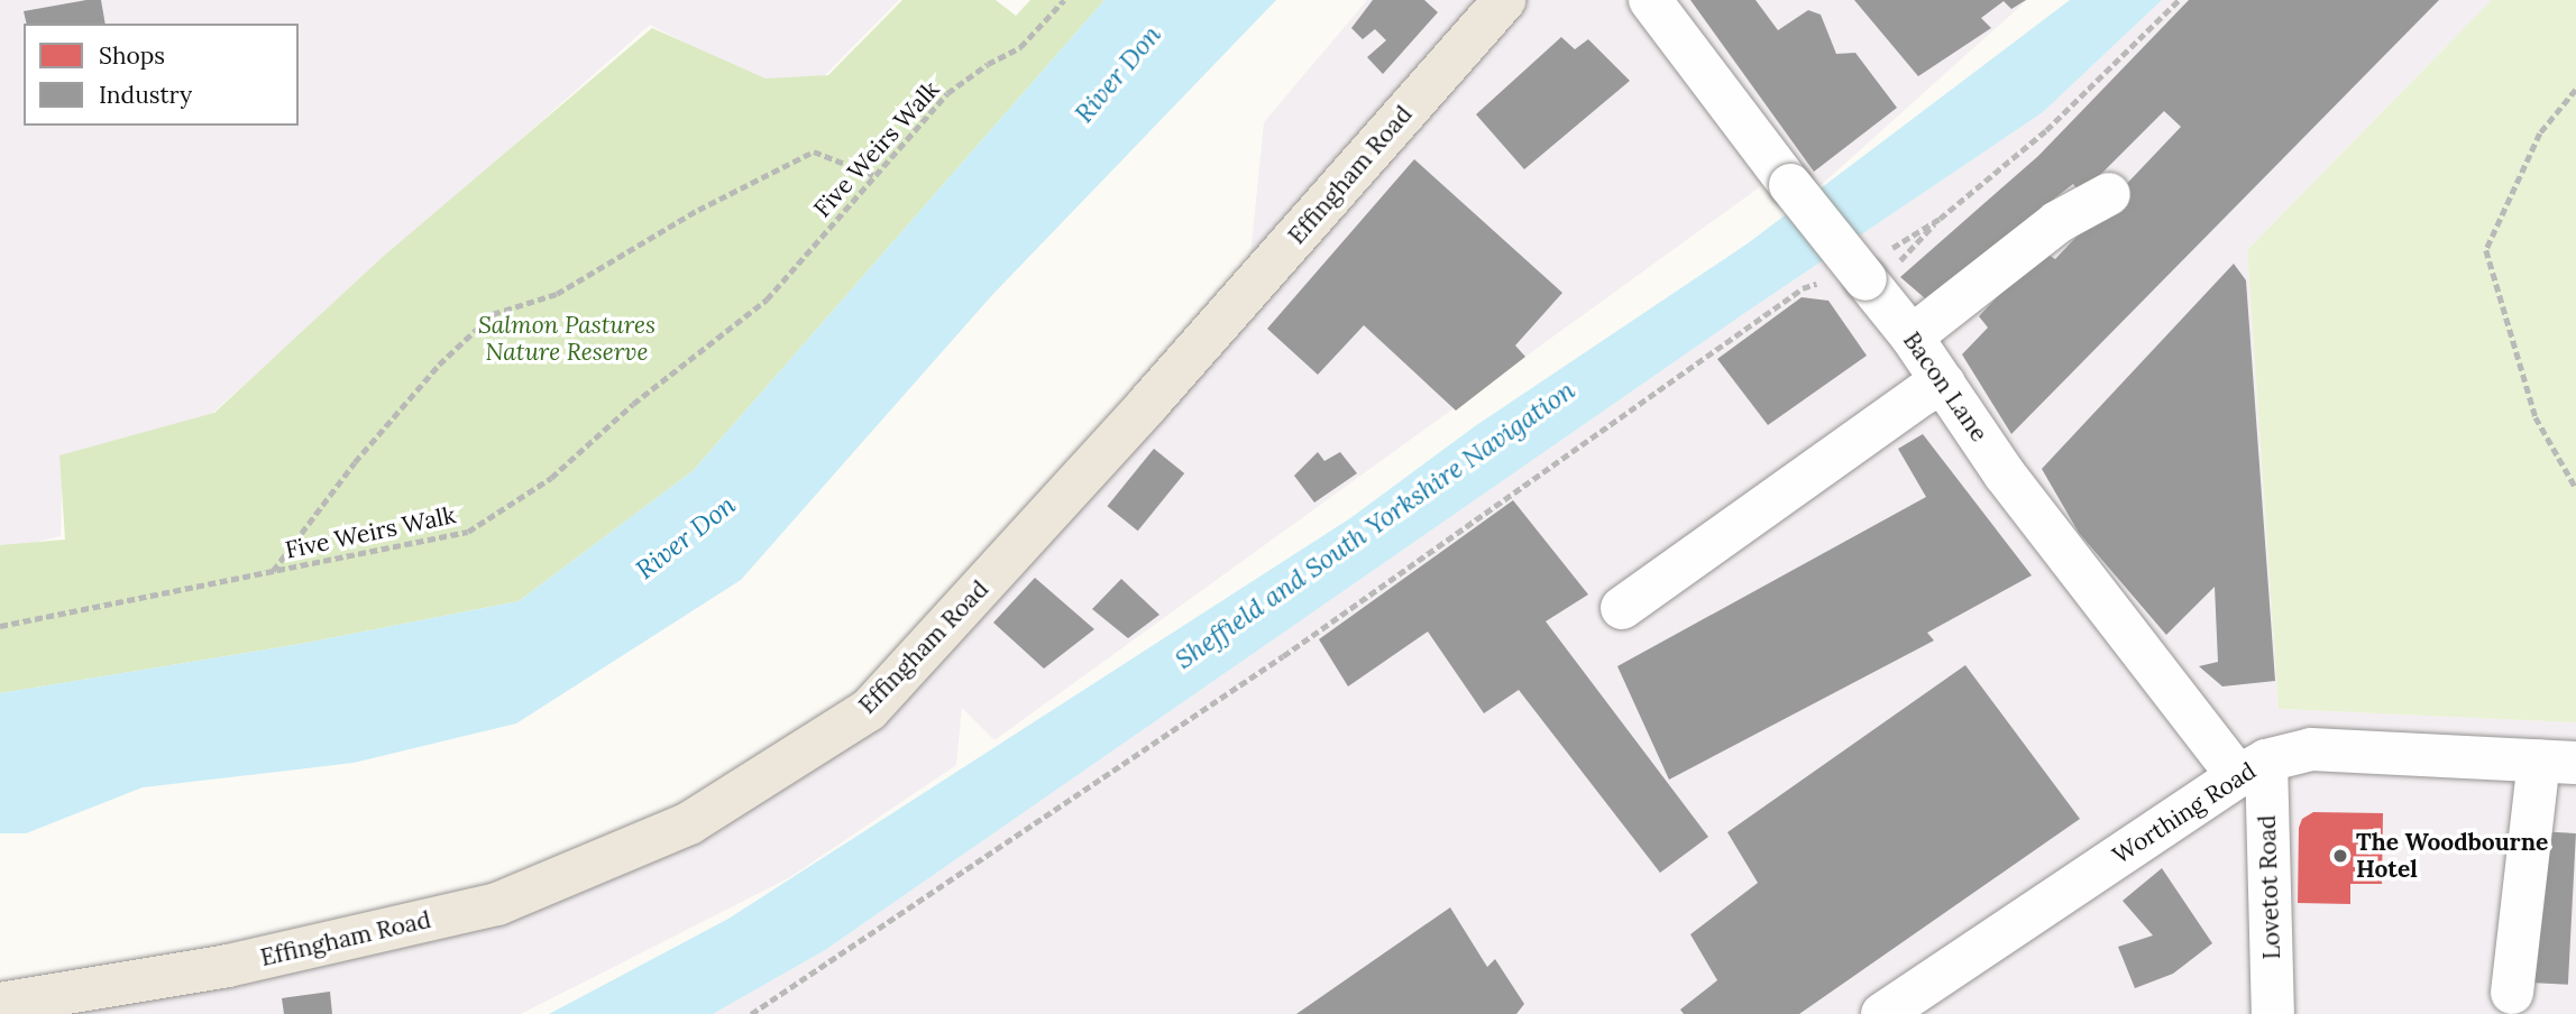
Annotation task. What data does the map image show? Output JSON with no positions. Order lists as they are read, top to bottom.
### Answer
{
  "streets": {
    "main road": ["Effingham Road"],
    "street": ["Bacon Lane", "Worthing Road", "Lovetot Road"],
    "path": ["Five Weirs Walk"]
  },
  "crossings": [
    ["Bacon Lane", "Worthing Road"],
    ["Bacon Lane", "Lovetot Road"],
    ["Worthing Road", "Lovetot Road"]
  ],
  "water": ["River Don", "Sheffield and South Yorkshire Navigation"],
  "parks": ["Salmon Pastures Nature Reserve"],
  "places": ["The Woodbourne Hotel"],
  "legend": ["Shops", "Industry"]
}
